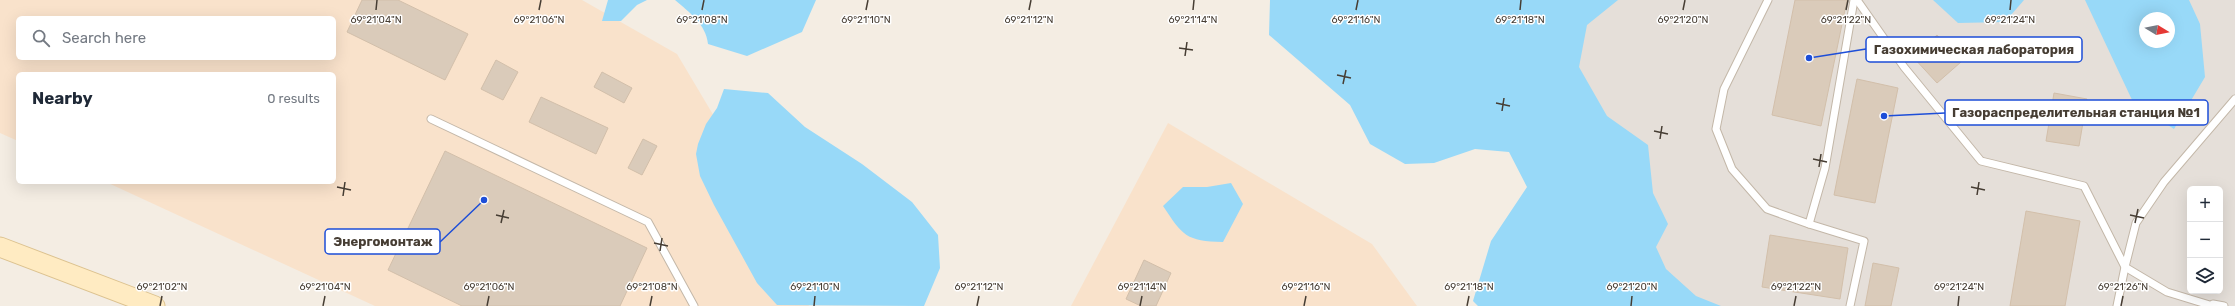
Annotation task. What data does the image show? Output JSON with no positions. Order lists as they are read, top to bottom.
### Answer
{
  "places": ["Газохимическая лаборатория", "Газораспределительная станция №1", "Энергомонтаж"],
  "north": "right",
  "page": {
    "search": "Search here",
    "heading": ["Nearby", "0 results"],
    "map_buttons": ["+", "−"]
  },
  "coordinates": [
    "69°21'04\"N",
    "69°21'06\"N",
    "69°21'08\"N",
    "69°21'10\"N",
    "69°21'12\"N",
    "69°21'14\"N",
    "69°21'16\"N",
    "69°21'18\"N",
    "69°21'20\"N",
    "69°21'22\"N",
    "69°21'24\"N",
    "69°21'02\"N",
    "69°21'26\"N"
  ]
}
